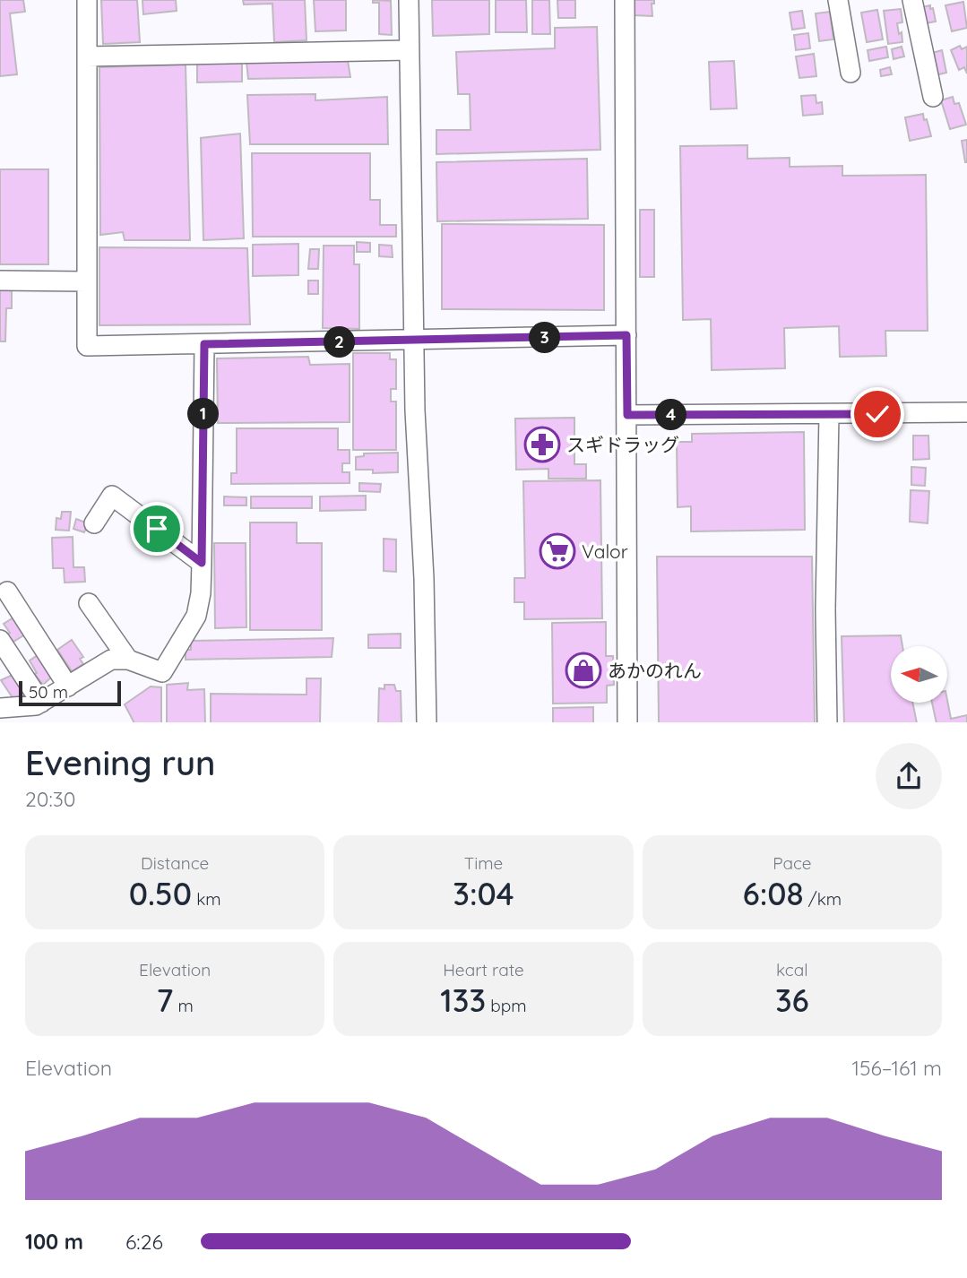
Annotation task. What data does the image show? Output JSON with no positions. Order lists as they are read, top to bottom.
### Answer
{
  "places": {
    "pharmacy": ["スギドラッグ"],
    "supermarket": ["Valor"],
    "shop": ["あかのれん"]
  },
  "scale_bar": "50 m",
  "north": "left",
  "page": {
    "pins": [
      "3",
      "2",
      "1",
      "4"
    ],
    "scale": "50 m",
    "heading": ["Evening run", "20:30"],
    "stats": [
      ["Distance", "0.50 km"],
      ["Time", "3:04"],
      ["Pace", "6:08 /km"],
      ["Elevation", "7 m"],
      ["Heart rate", "133 bpm"],
      ["kcal", "36"]
    ],
    "chart": ["Elevation", "156–161 m"],
    "list": [
      {
        "name": "100 m",
        "note": "6:26"
      }
    ]
  }
}
